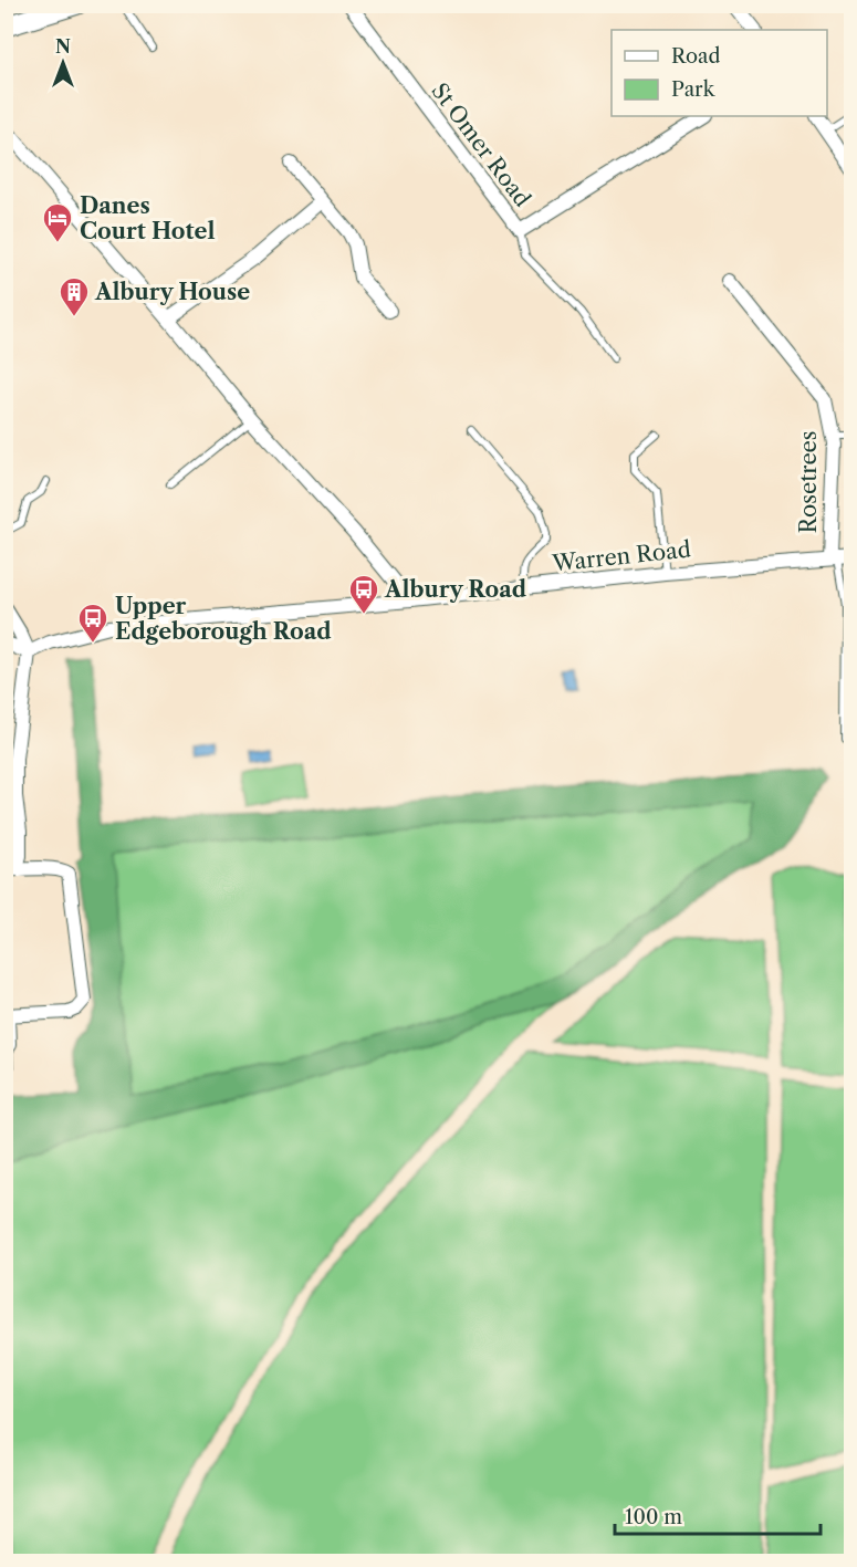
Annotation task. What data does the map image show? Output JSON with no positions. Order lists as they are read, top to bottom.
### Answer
{
  "streets": {
    "street": ["St Omer Road", "Rosetrees", "Warren Road"]
  },
  "crossings": [
    ["Rosetrees", "Warren Road"]
  ],
  "places": {
    "hotel": ["Danes Court Hotel"],
    "building": ["Albury House"],
    "bus stop": ["Albury Road", "Upper Edgeborough Road"]
  },
  "legend": ["Road", "Park"],
  "scale_bar": "100 m",
  "north": "top"
}
